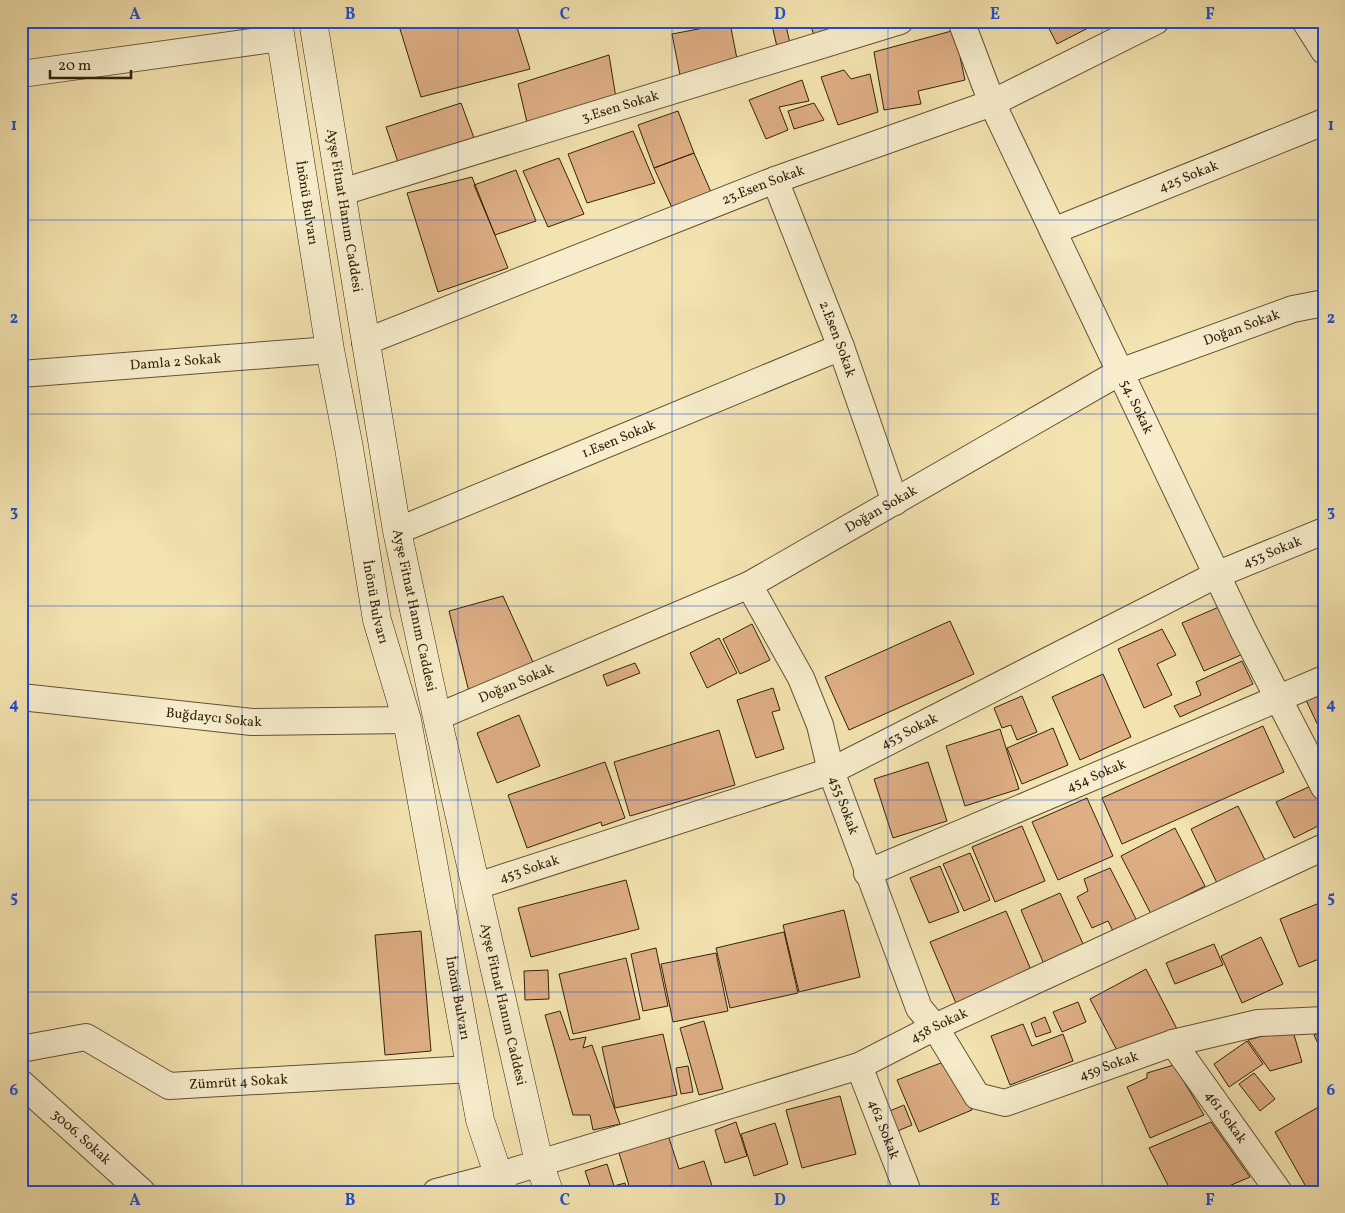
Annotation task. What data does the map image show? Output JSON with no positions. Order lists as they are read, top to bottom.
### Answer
{
  "streets": {
    "main road": ["İnönü Bulvarı", "Ayşe Fitnat Hanım Caddesi"],
    "street": [
      "3.Esen Sokak",
      "425 Sokak",
      "23.Esen Sokak",
      "Doğan Sokak",
      "2.Esen Sokak",
      "Damla 2 Sokak",
      "54. Sokak",
      "1.Esen Sokak",
      "453 Sokak",
      "Buğdaycı Sokak",
      "454 Sokak",
      "455 Sokak",
      "458 Sokak",
      "459 Sokak",
      "Zümrüt 4 Sokak",
      "461 Sokak",
      "462 Sokak",
      "3006. Sokak"
    ]
  },
  "crossings": [
    ["3.Esen Sokak", "Ayşe Fitnat Hanım Caddesi"],
    ["425 Sokak", "54. Sokak"],
    ["23.Esen Sokak", "Ayşe Fitnat Hanım Caddesi"],
    ["23.Esen Sokak", "2.Esen Sokak"],
    ["23.Esen Sokak", "54. Sokak"],
    ["İnönü Bulvarı", "Damla 2 Sokak"],
    ["İnönü Bulvarı", "Buğdaycı Sokak"],
    ["İnönü Bulvarı", "458 Sokak"],
    ["İnönü Bulvarı", "Zümrüt 4 Sokak"],
    ["Ayşe Fitnat Hanım Caddesi", "Doğan Sokak"],
    ["Ayşe Fitnat Hanım Caddesi", "1.Esen Sokak"],
    ["Ayşe Fitnat Hanım Caddesi", "453 Sokak"],
    ["Ayşe Fitnat Hanım Caddesi", "458 Sokak"],
    ["Doğan Sokak", "2.Esen Sokak"],
    ["Doğan Sokak", "54. Sokak"],
    ["Doğan Sokak", "455 Sokak"],
    ["2.Esen Sokak", "1.Esen Sokak"],
    ["54. Sokak", "453 Sokak"],
    ["54. Sokak", "454 Sokak"],
    ["453 Sokak", "455 Sokak"],
    ["454 Sokak", "455 Sokak"],
    ["455 Sokak", "458 Sokak"],
    ["455 Sokak", "459 Sokak"],
    ["458 Sokak", "459 Sokak"],
    ["458 Sokak", "462 Sokak"],
    ["459 Sokak", "461 Sokak"]
  ],
  "scale_bar": "20 m",
  "grid": {
    "columns": [
      "A",
      "B",
      "C",
      "D",
      "E",
      "F"
    ],
    "rows": [
      "1",
      "2",
      "3",
      "4",
      "5",
      "6"
    ]
  }
}
